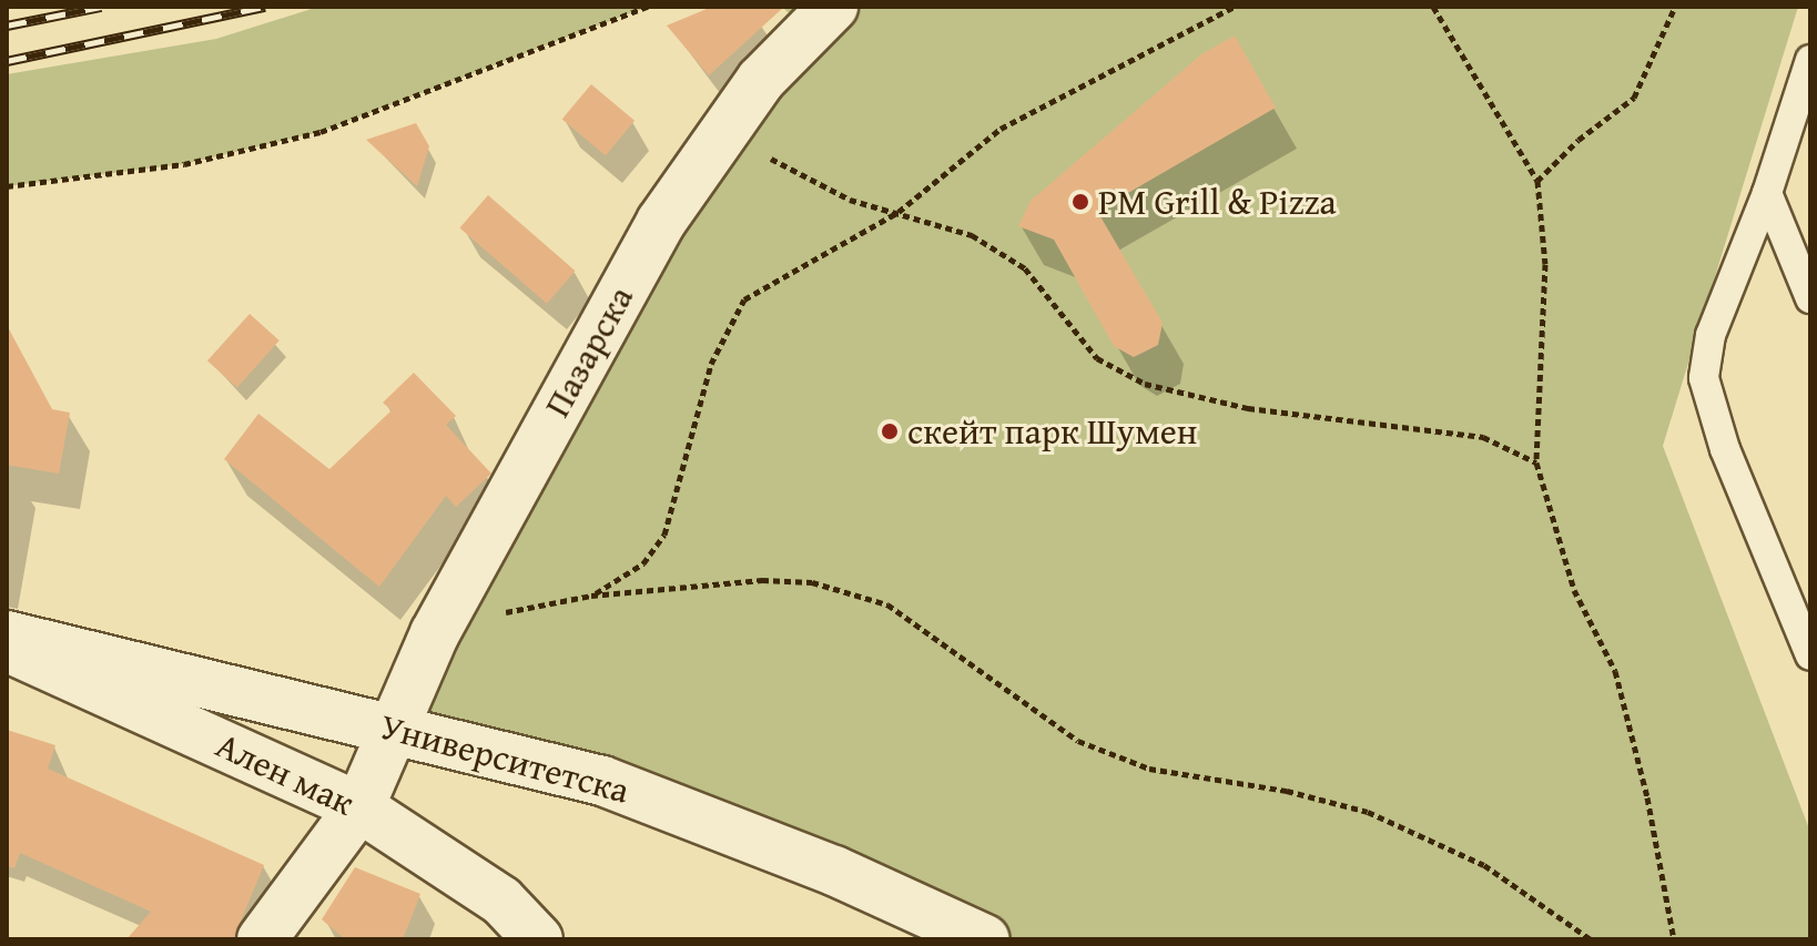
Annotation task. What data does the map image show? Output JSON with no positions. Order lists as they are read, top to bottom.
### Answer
{
  "streets": {
    "street": ["Пазарска", "Университетска", "Ален мак"]
  },
  "crossings": [
    ["Пазарска", "Университетска"],
    ["Пазарска", "Ален мак"]
  ],
  "places": ["PM Grill & Pizza", "скейт парк Шумен"]
}
